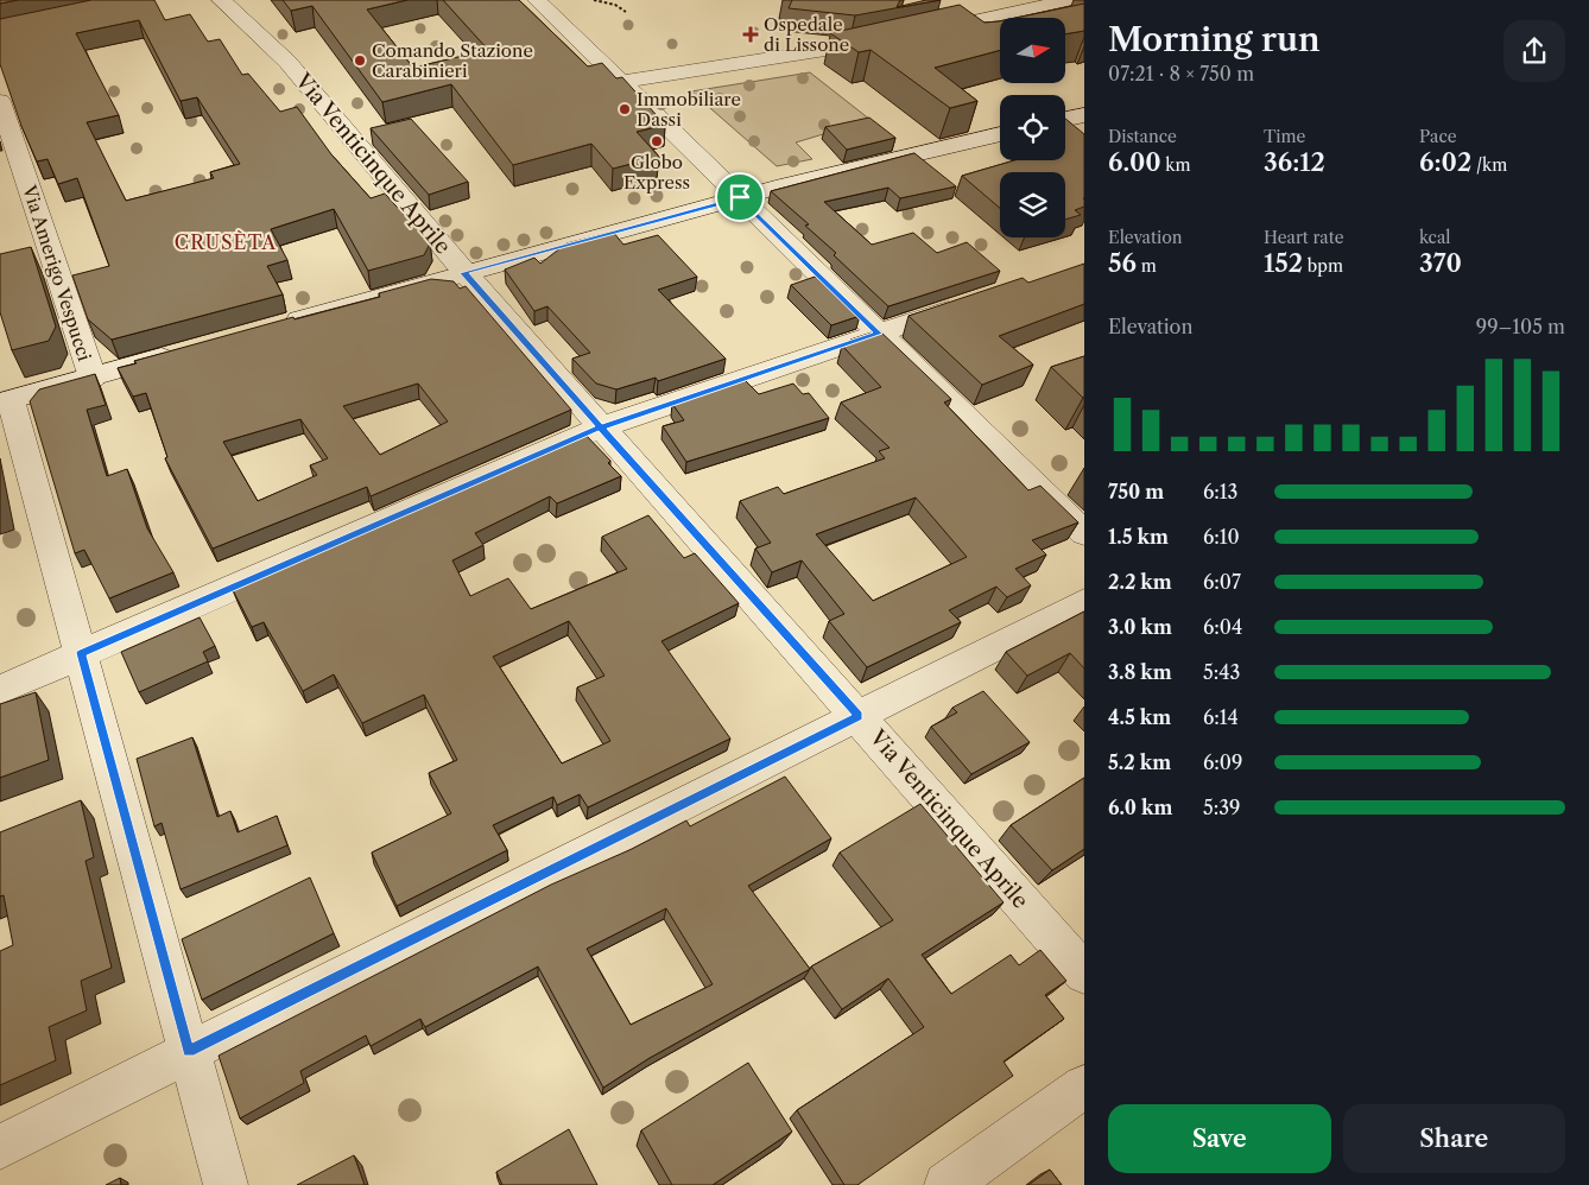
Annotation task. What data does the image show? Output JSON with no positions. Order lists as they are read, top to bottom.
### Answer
{
  "streets": {
    "street": ["Via Venticinque Aprile", "Via Amerigo Vespucci"]
  },
  "districts": ["CRUSÈTA"],
  "places": {
    "health": ["Ospedale di Lissone"],
    "other": ["Comando Stazione Carabinieri", "Immobiliare Dassi", "Globo Express"]
  },
  "north": "right",
  "page": {
    "heading": ["Morning run", "07:21 · 8 × 750 m"],
    "stats": [
      ["Distance", "6.00 km"],
      ["Time", "36:12"],
      ["Pace", "6:02 /km"],
      ["Elevation", "56 m"],
      ["Heart rate", "152 bpm"],
      ["kcal", "370"]
    ],
    "chart": ["Elevation", "99–105 m"],
    "list": [
      {
        "name": "750 m",
        "note": "6:13"
      },
      {
        "name": "1.5 km",
        "note": "6:10"
      },
      {
        "name": "2.2 km",
        "note": "6:07"
      },
      {
        "name": "3.0 km",
        "note": "6:04"
      },
      {
        "name": "3.8 km",
        "note": "5:43"
      },
      {
        "name": "4.5 km",
        "note": "6:14"
      },
      {
        "name": "5.2 km",
        "note": "6:09"
      },
      {
        "name": "6.0 km",
        "note": "5:39"
      }
    ],
    "buttons": ["Save", "Share"]
  }
}
